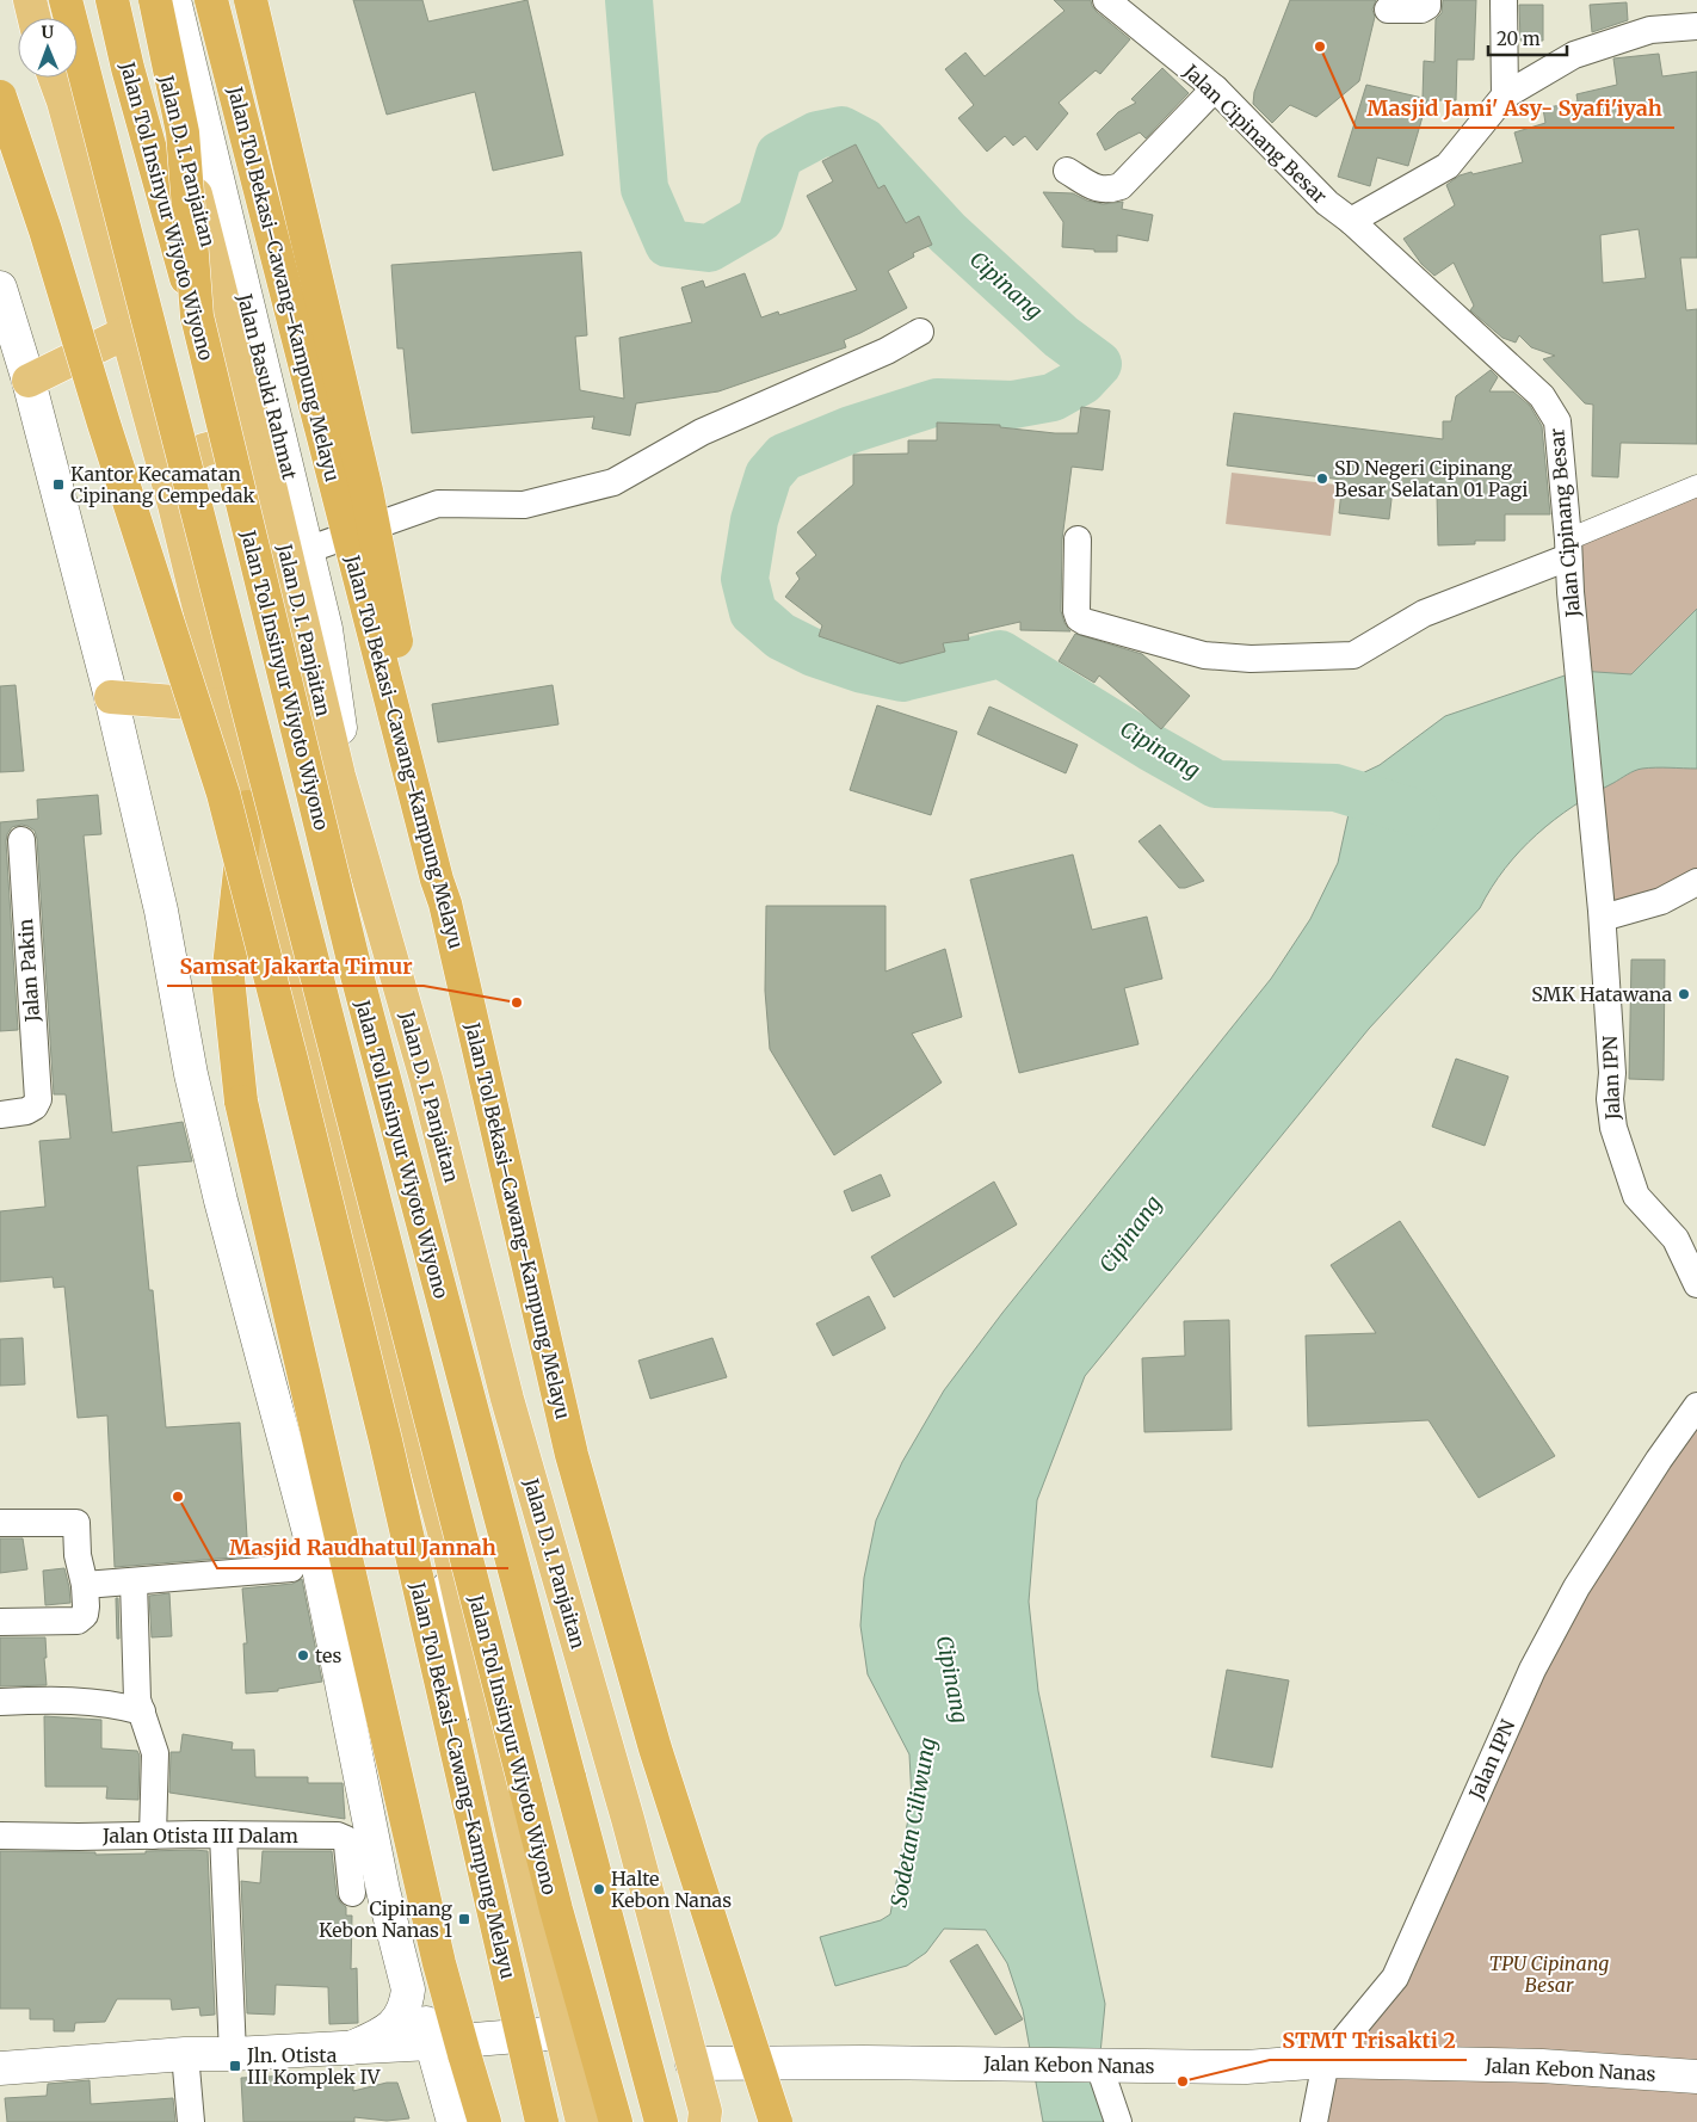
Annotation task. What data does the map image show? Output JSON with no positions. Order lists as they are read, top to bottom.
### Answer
{
  "streets": {
    "highway": ["Jalan D. I. Panjaitan", "Jalan Tol Insinyur Wiyoto Wiyono", "Jalan Tol Bekasi–Cawang–Kampung Melayu"],
    "street": [
      "Jalan Cipinang Besar",
      "Jalan Basuki Rahmat",
      "Jalan Pakin",
      "Jalan IPN",
      "Jalan Otista III Dalam",
      "Jalan Kebon Nanas"
    ]
  },
  "crossings": [
    ["Jalan Cipinang Besar", "Jalan IPN"],
    ["Jalan D. I. Panjaitan", "Jalan Basuki Rahmat"],
    ["Jalan D. I. Panjaitan", "Jalan Kebon Nanas"],
    ["Jalan IPN", "Jalan Kebon Nanas"]
  ],
  "water": ["Cipinang", "Sodetan Ciliwung"],
  "parks": ["TPU Cipinang Besar"],
  "places": {
    "other": [
      "Masjid Jami' Asy- Syafi'iyah",
      "SD Negeri Cipinang Besar Selatan 01 Pagi",
      "SMK Hatawana",
      "Samsat Jakarta Timur",
      "Masjid Raudhatul Jannah",
      "tes",
      "Halte Kebon Nanas",
      "STMT Trisakti 2"
    ],
    "transit": ["Kantor Kecamatan Cipinang Cempedak", "Cipinang Kebon Nanas 1", "Jln. Otista III Komplek IV"]
  },
  "scale_bar": "20 m",
  "north": "top"
}
